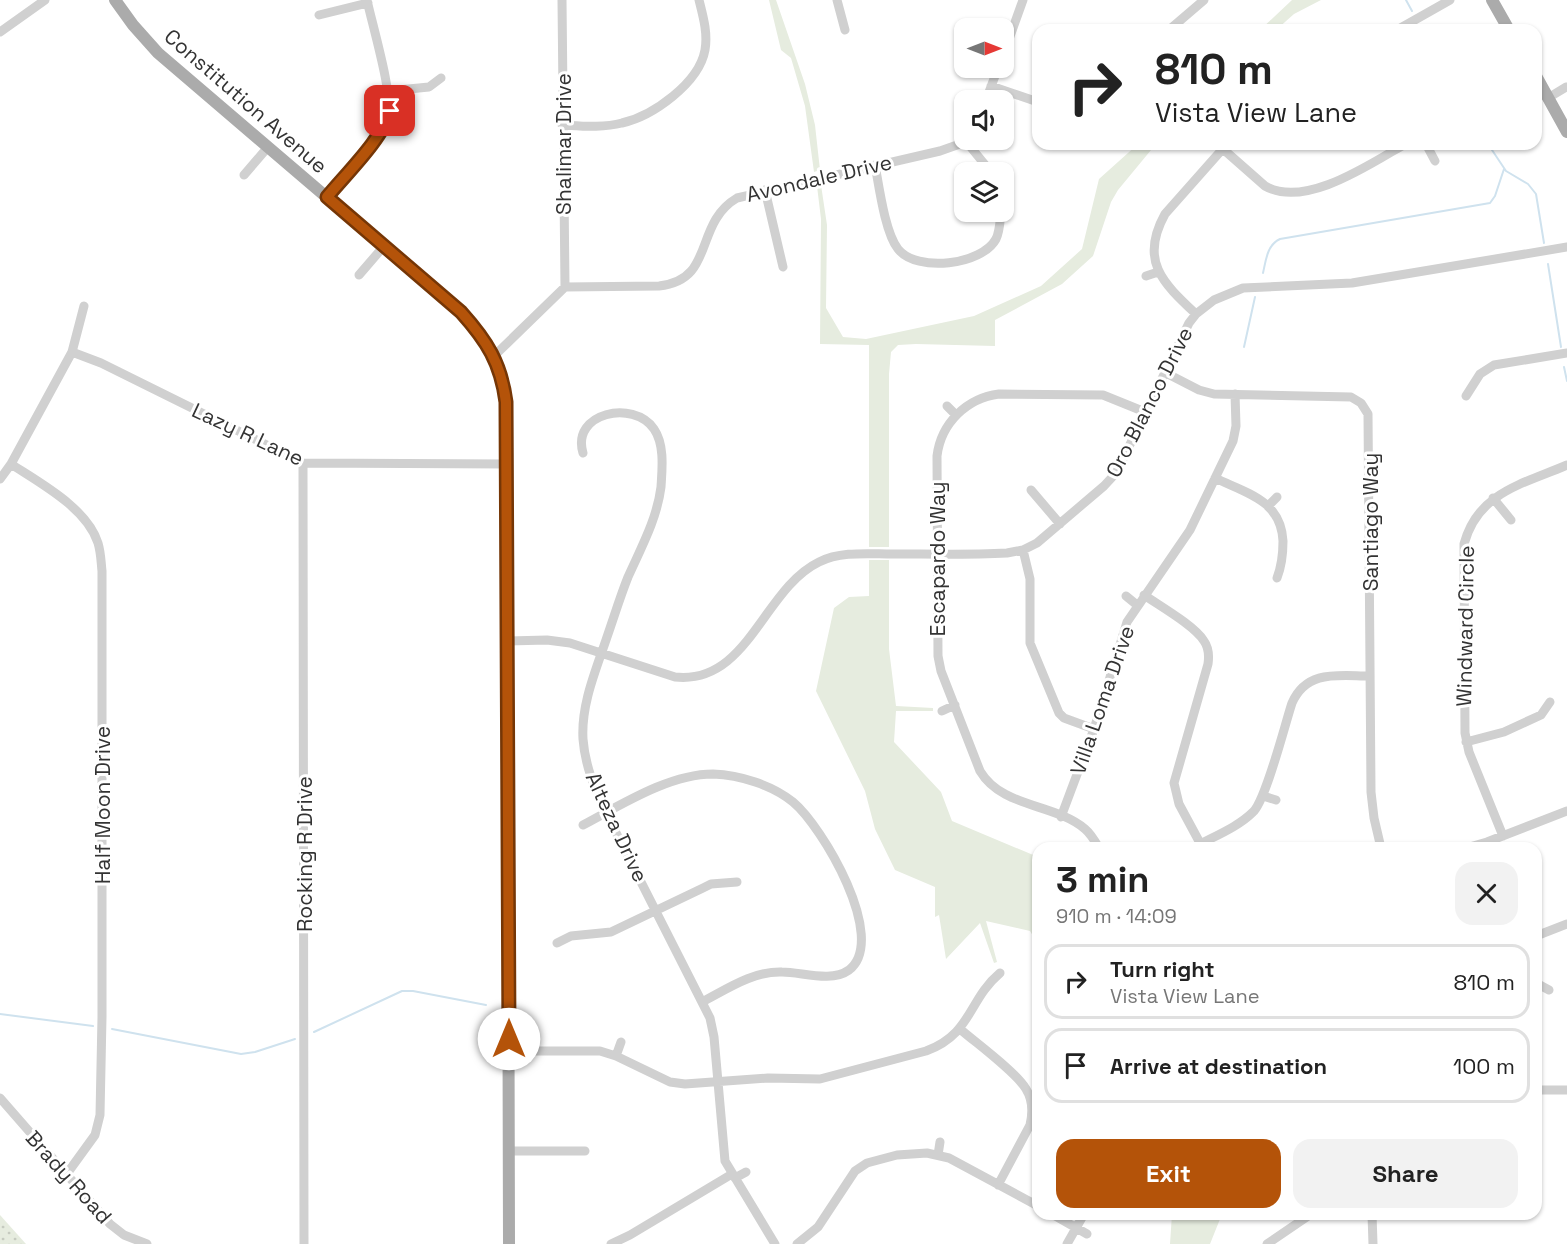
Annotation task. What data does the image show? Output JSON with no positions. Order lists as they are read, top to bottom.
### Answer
{
  "streets": {
    "main road": ["Constitution Avenue"],
    "street": [
      "Shalimar Drive",
      "Avondale Drive",
      "Oro Blanco Drive",
      "Lazy R Lane",
      "Santiago Way",
      "Escapardo Way",
      "Windward Circle",
      "Villa Loma Drive",
      "Half Moon Drive",
      "Alteza Drive",
      "Rocking R Drive",
      "Brady Road"
    ]
  },
  "crossings": [
    ["Constitution Avenue", "Oro Blanco Drive"],
    ["Constitution Avenue", "Lazy R Lane"],
    ["Shalimar Drive", "Avondale Drive"],
    ["Oro Blanco Drive", "Santiago Way"],
    ["Oro Blanco Drive", "Escapardo Way"],
    ["Oro Blanco Drive", "Alteza Drive"],
    ["Lazy R Lane", "Rocking R Drive"],
    ["Santiago Way", "Villa Loma Drive"],
    ["Escapardo Way", "Villa Loma Drive"],
    ["Half Moon Drive", "Brady Road"]
  ],
  "north": "right",
  "page": {
    "turn": ["810 m", "Vista View Lane"],
    "heading": ["3 min", "910 m · 14:09"],
    "list": [
      {
        "name": "Turn right",
        "note": "Vista View Lane",
        "value": "810 m"
      },
      {
        "name": "Arrive at destination",
        "value": "100 m"
      }
    ],
    "buttons": ["Exit", "Share"]
  }
}
